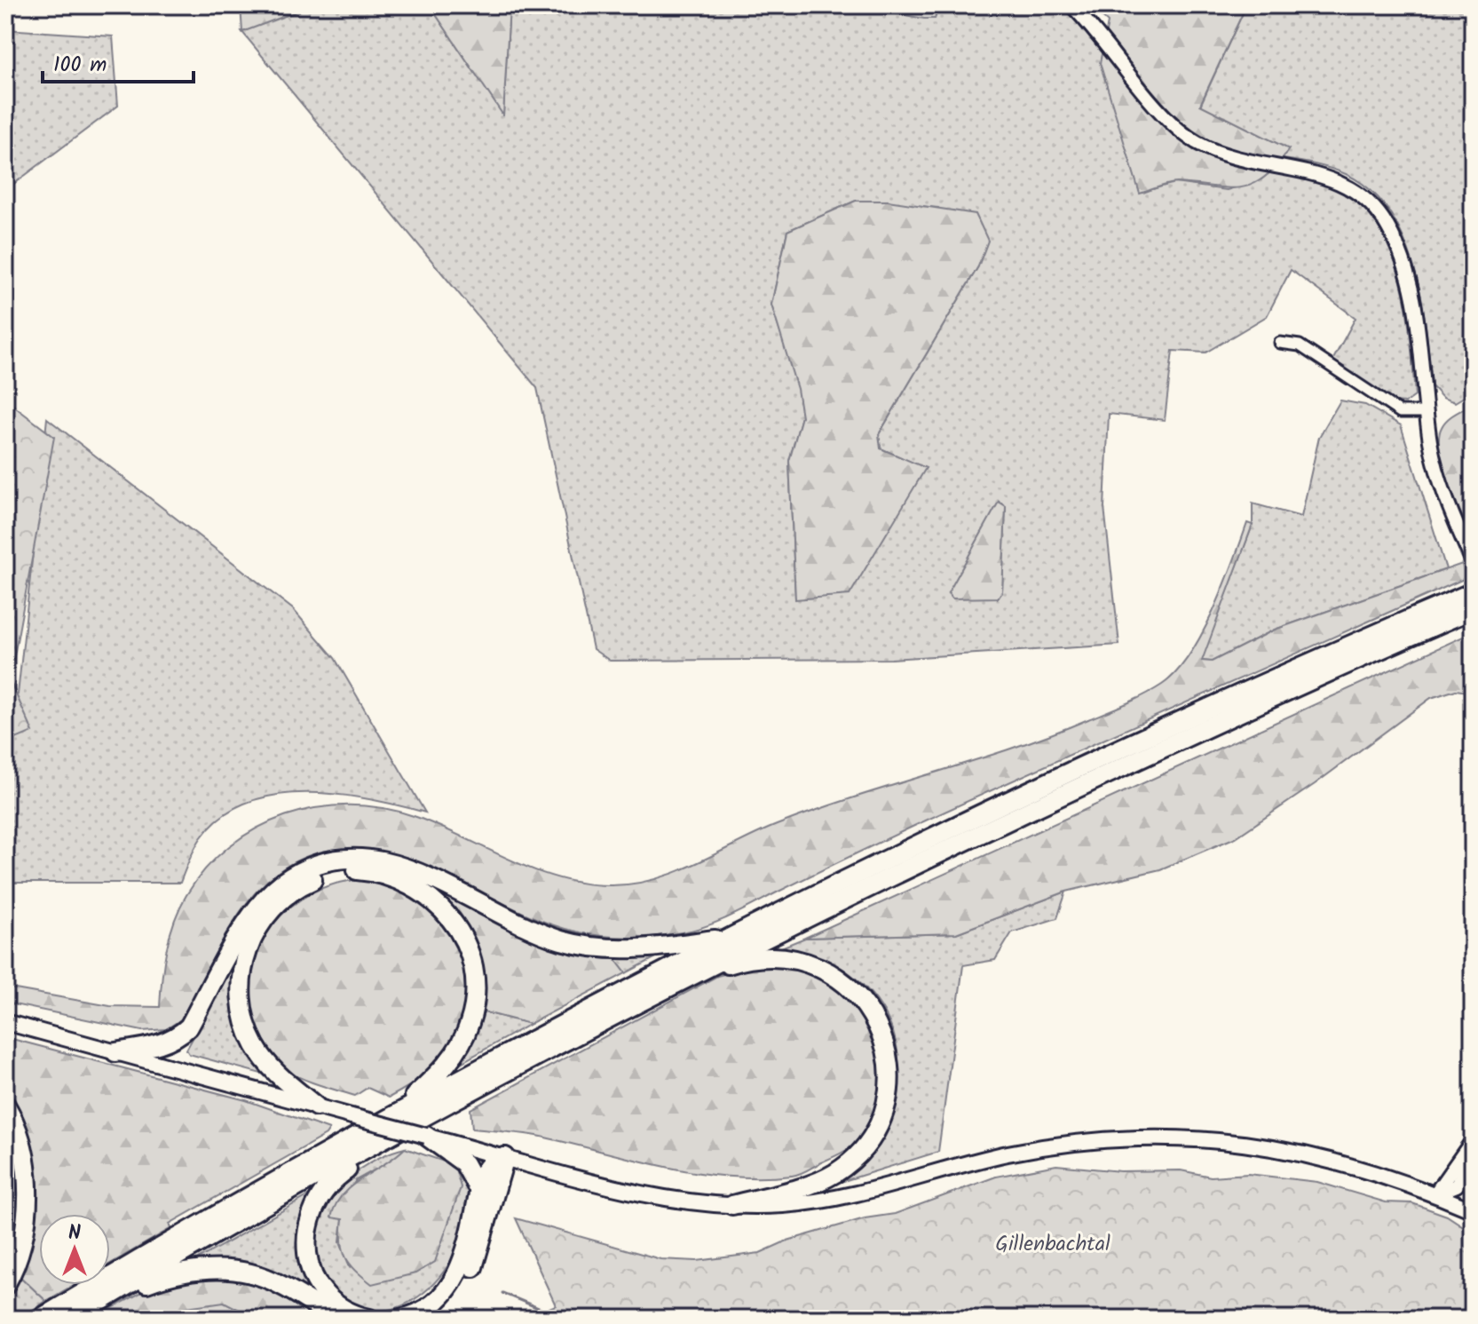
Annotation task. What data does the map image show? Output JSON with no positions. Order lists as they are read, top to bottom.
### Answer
{
  "parks": ["Gillenbachtal"],
  "scale_bar": "100 m",
  "north": "top"
}
